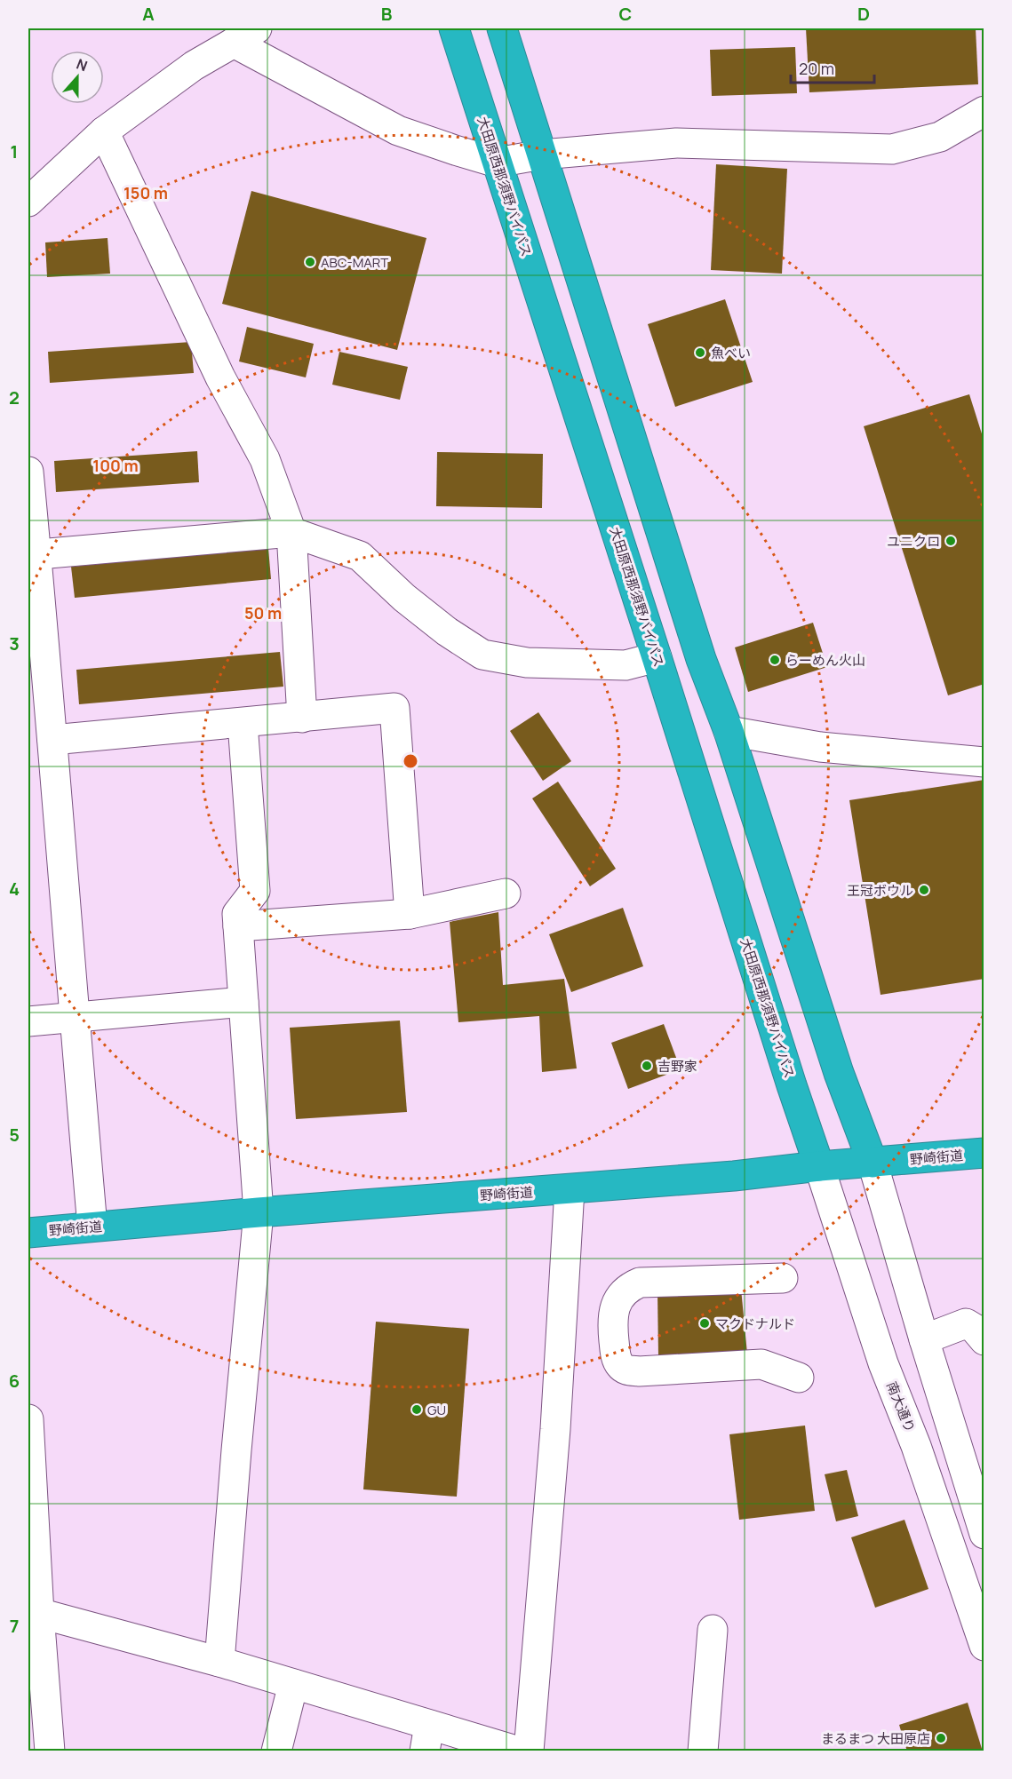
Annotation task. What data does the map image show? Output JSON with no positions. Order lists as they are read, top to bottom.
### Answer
{
  "streets": {
    "highway": ["大田原西那須野バイパス", "野崎街道"],
    "street": ["南大通り"]
  },
  "crossings": [
    ["大田原西那須野バイパス", "野崎街道"],
    ["大田原西那須野バイパス", "南大通り"],
    ["野崎街道", "南大通り"]
  ],
  "places": [
    "ABC-MART",
    "魚べい",
    "ユニクロ",
    "らーめん火山",
    "王冠ボウル",
    "吉野家",
    "マクドナルド",
    "GU",
    "まるまつ 大田原店"
  ],
  "scale_bar": "20 m",
  "north": "top",
  "grid": {
    "columns": [
      "A",
      "B",
      "C",
      "D"
    ],
    "rows": [
      "1",
      "2",
      "3",
      "4",
      "5",
      "6",
      "7"
    ]
  },
  "rings": ["150 m", "100 m", "50 m"]
}
